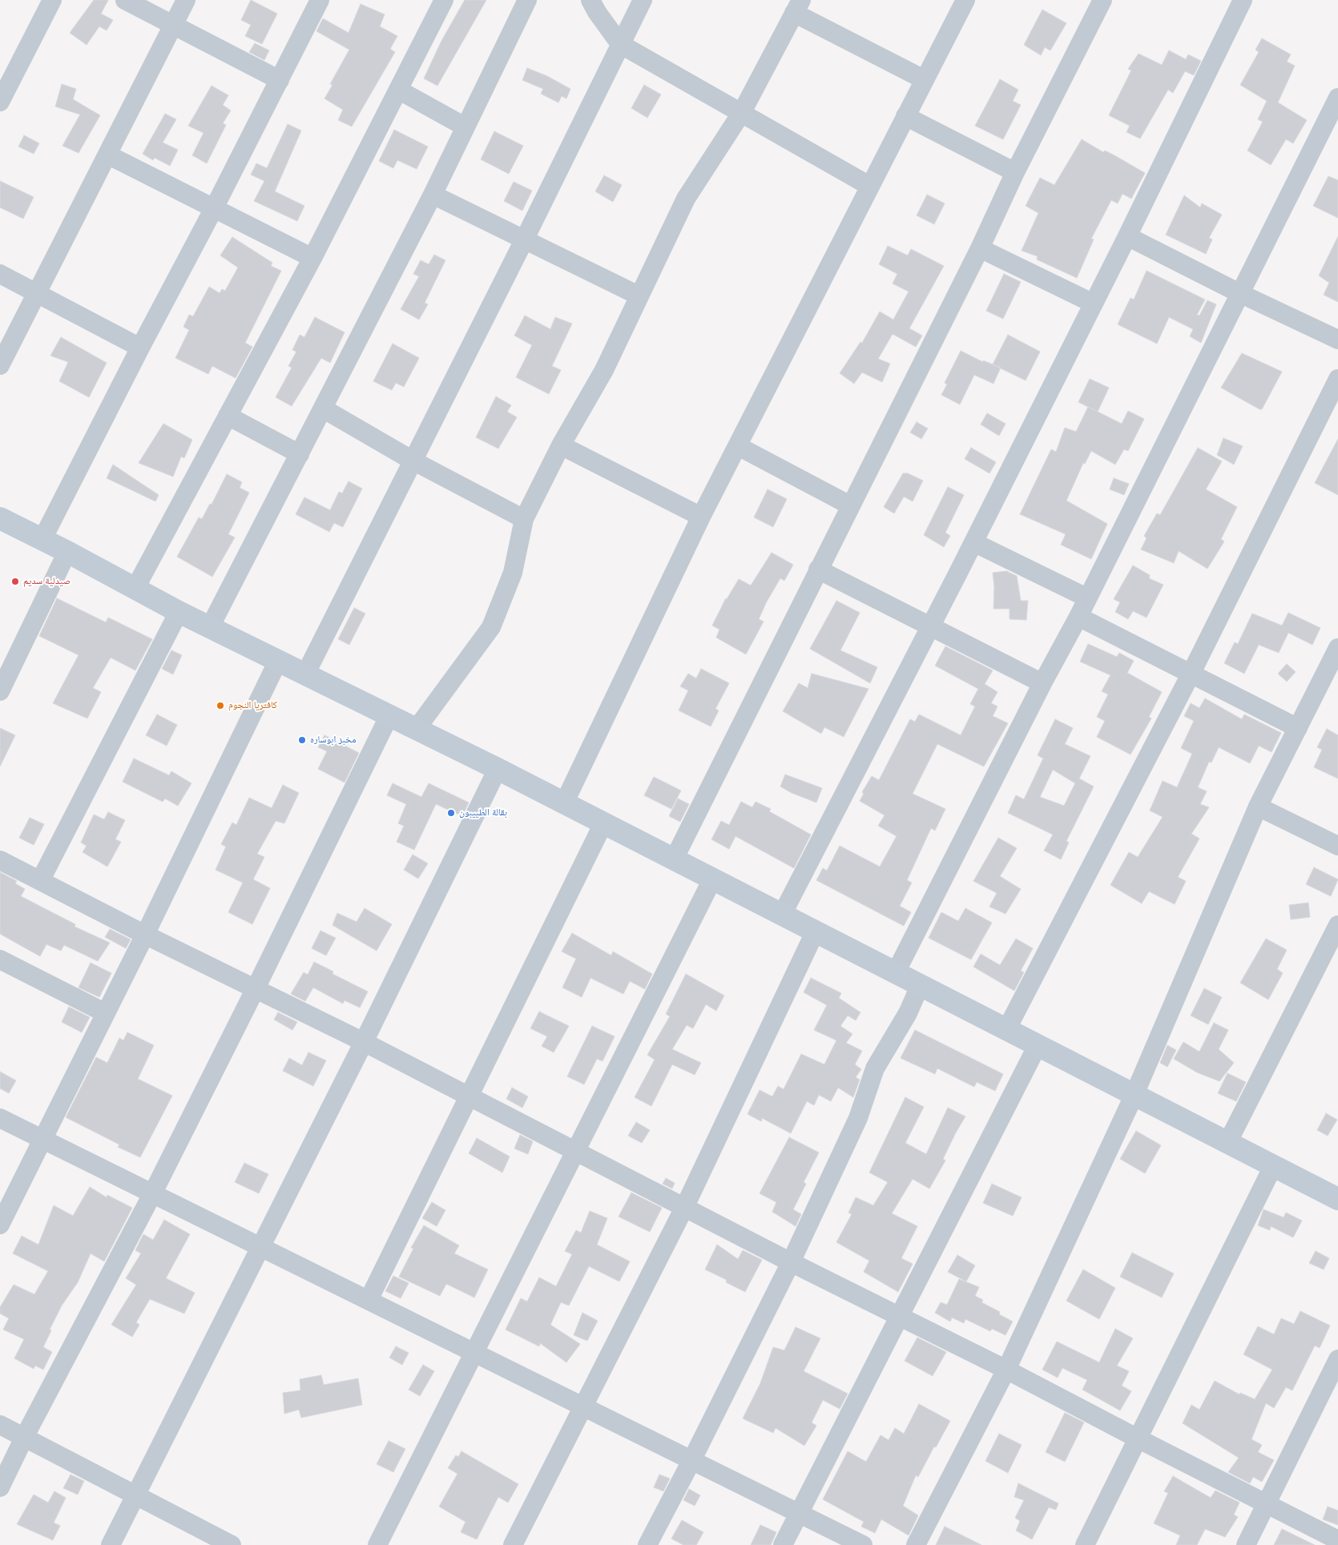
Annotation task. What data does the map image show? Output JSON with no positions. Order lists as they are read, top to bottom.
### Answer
{
  "places": [
    "صيدلية سديم",
    "كافتريا النجوم",
    "مخبز ابوساره",
    "بقالة الطييبون"
  ]
}
